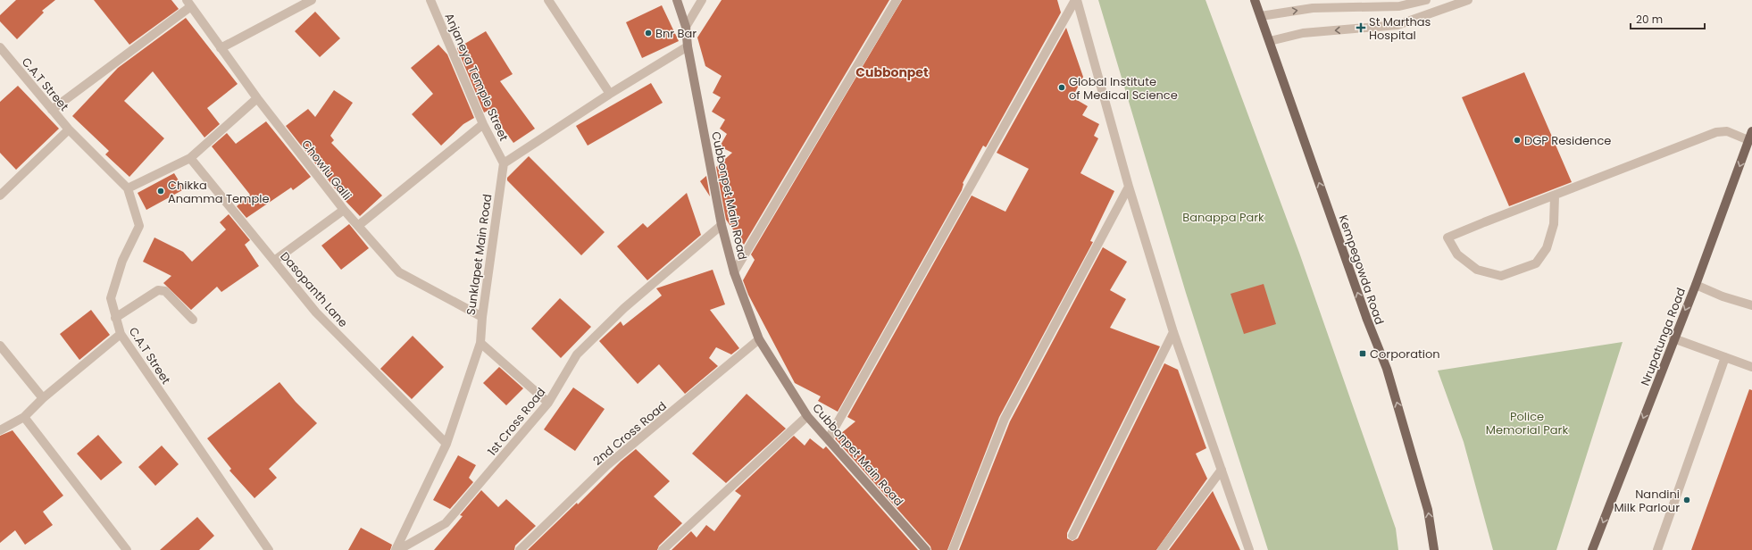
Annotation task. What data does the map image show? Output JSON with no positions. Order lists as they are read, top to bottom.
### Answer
{
  "streets": {
    "main road": ["Kempegowda Road", "Nrupatunga Road"],
    "street": [
      "Anjaneya Temple Street",
      "C.A.T Street",
      "Chowlu Galli",
      "Cubbonpet Main Road",
      "Sunklapet Main Road",
      "Dasopanth Lane",
      "1st Cross Road",
      "2nd Cross Road"
    ]
  },
  "crossings": [
    ["Anjaneya Temple Street", "Sunklapet Main Road"],
    ["Chowlu Galli", "Sunklapet Main Road"],
    ["Cubbonpet Main Road", "1st Cross Road"],
    ["Cubbonpet Main Road", "2nd Cross Road"],
    ["Sunklapet Main Road", "Dasopanth Lane"],
    ["Sunklapet Main Road", "1st Cross Road"]
  ],
  "one_way": ["Kempegowda Road", "Nrupatunga Road"],
  "districts": ["Cubbonpet"],
  "parks": ["Banappa Park", "Police Memorial Park"],
  "places": {
    "health": ["St Marthas Hospital"],
    "other": [
      "Bnr Bar",
      "Global Institute of Medical Science",
      "DGP Residence",
      "Chikka Anamma Temple",
      "Nandini Milk Parlour"
    ],
    "transit": ["Corporation"]
  },
  "scale_bar": "20 m"
}
